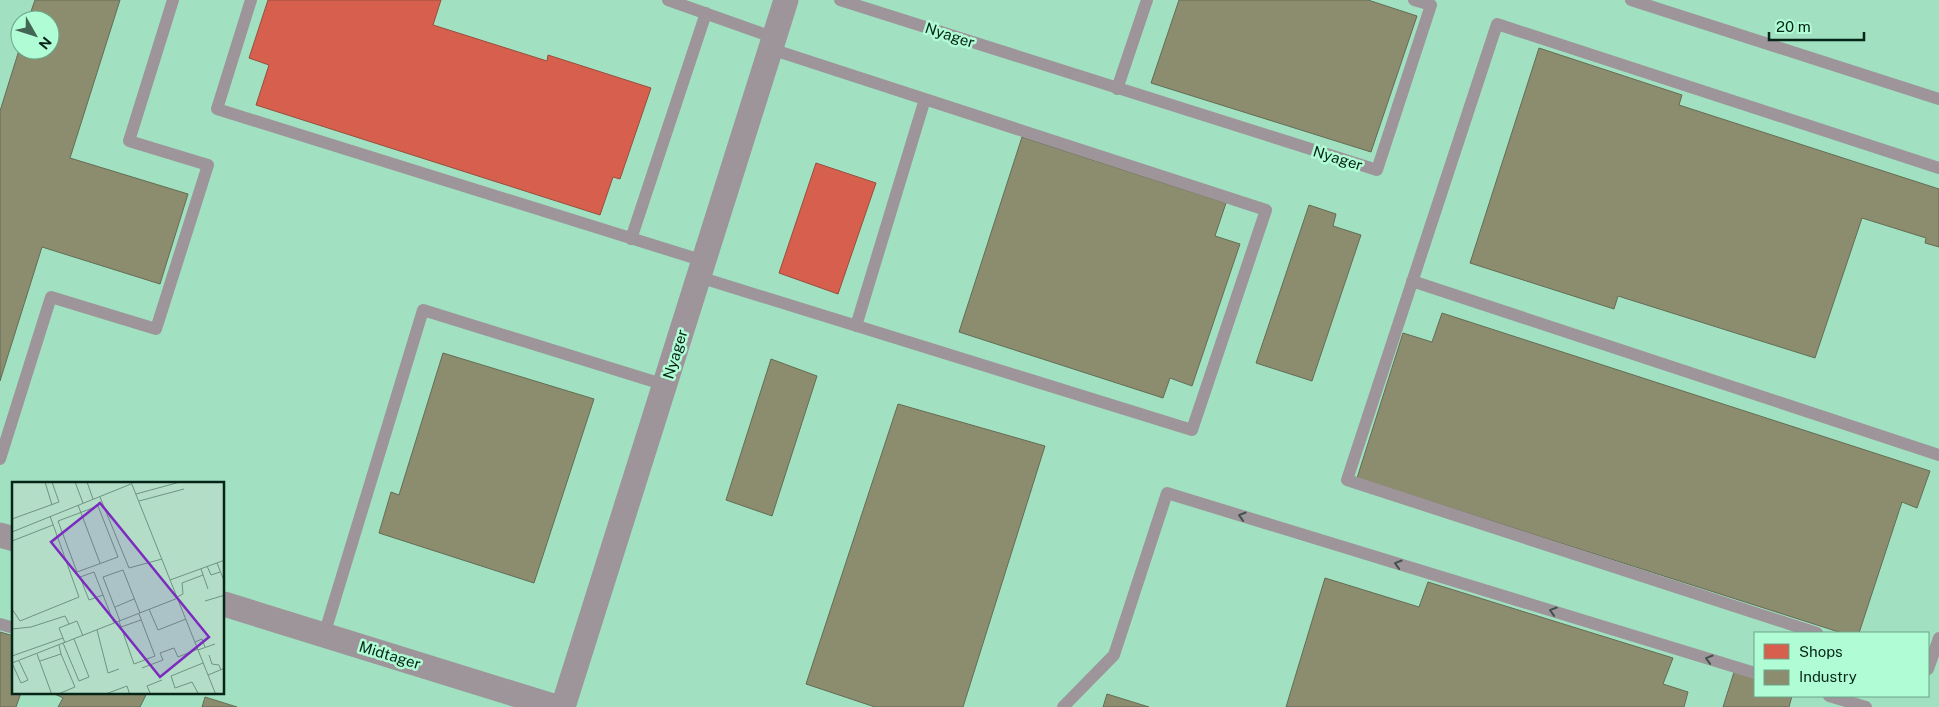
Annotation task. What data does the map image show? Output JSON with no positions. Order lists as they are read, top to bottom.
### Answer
{
  "streets": {
    "street": ["Nyager", "Midtager"]
  },
  "legend": ["Shops", "Industry"],
  "scale_bar": "20 m",
  "north": "bottom right"
}
